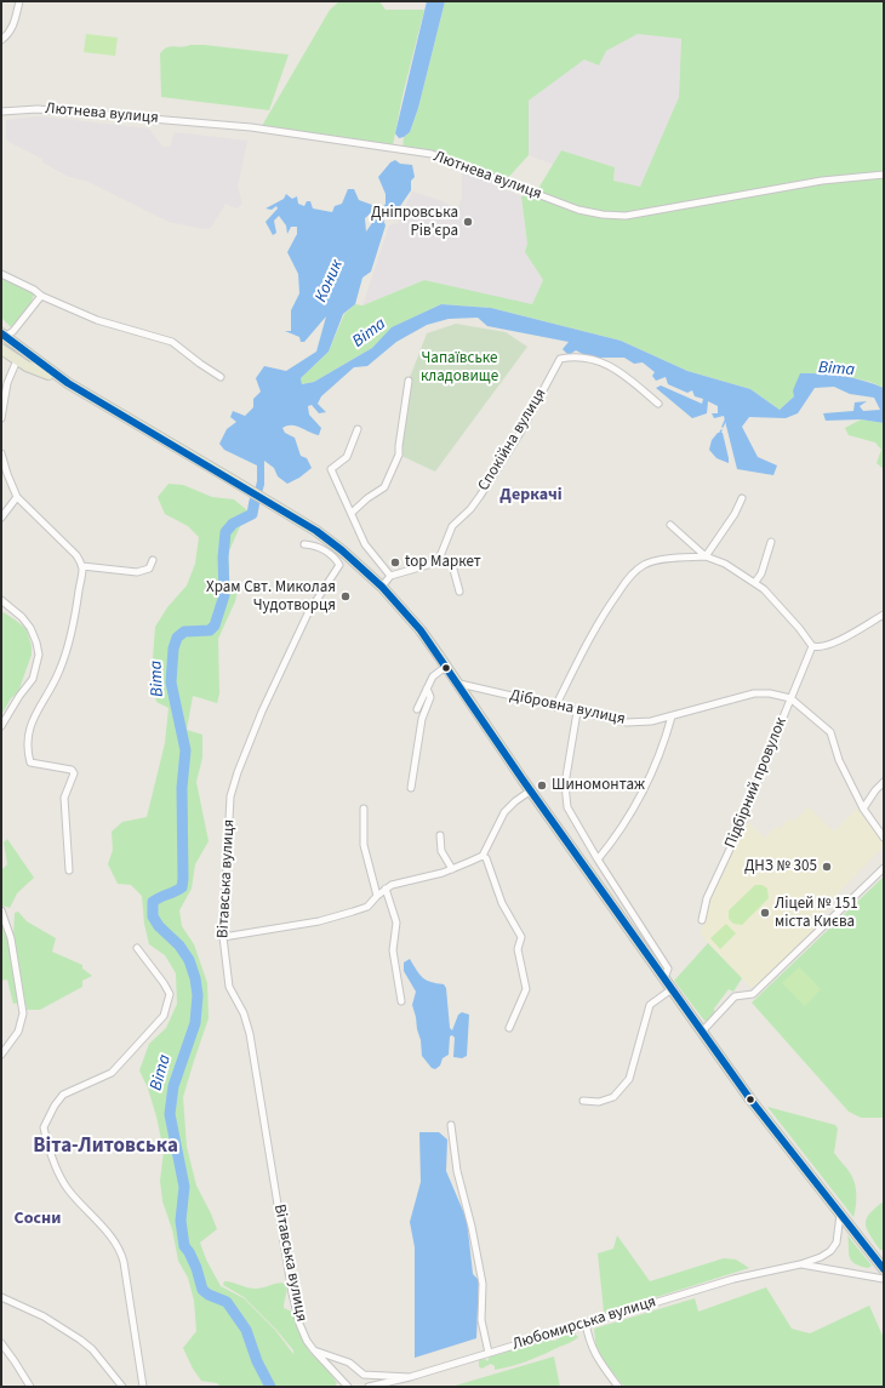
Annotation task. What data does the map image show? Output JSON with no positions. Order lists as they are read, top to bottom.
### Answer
{
  "streets": {
    "street": [
      "Лютнева вулиця",
      "Спокійна вулиця",
      "Дібровна вулиця",
      "Підбірний провулок",
      "Вітавська вулиця",
      "Любомирська вулиця"
    ]
  },
  "crossings": [
    ["Дібровна вулиця", "Підбірний провулок"]
  ],
  "districts": ["Деркачі", "Віта-Литовська", "Сосни"],
  "water": ["Коник", "Віта"],
  "parks": ["Чапаївське кладовище"],
  "places": [
    "Дніпровська Рів'єра",
    "top Маркет",
    "Храм Свт. Миколая Чудотворця",
    "Шиномонтаж",
    "ДНЗ № 305",
    "Ліцей № 151 міста Києва"
  ]
}
